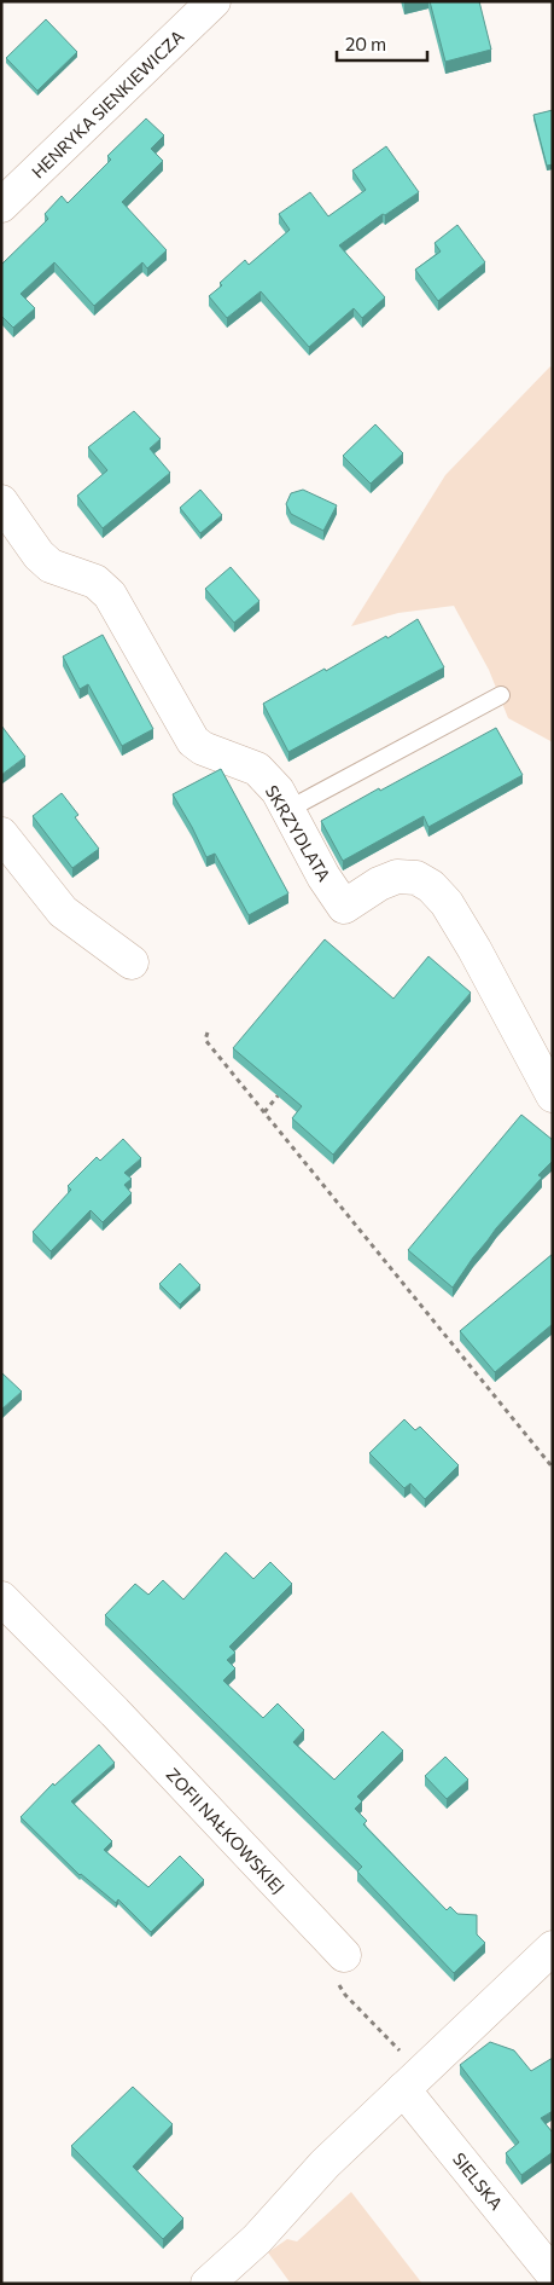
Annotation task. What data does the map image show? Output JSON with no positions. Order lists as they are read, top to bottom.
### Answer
{
  "streets": {
    "street": [
      "HENRYKA SIENKIEWICZA",
      "SKRZYDLATA",
      "ZOFII NAŁKOWSKIEJ",
      "SIELSKA"
    ]
  },
  "scale_bar": "20 m"
}
